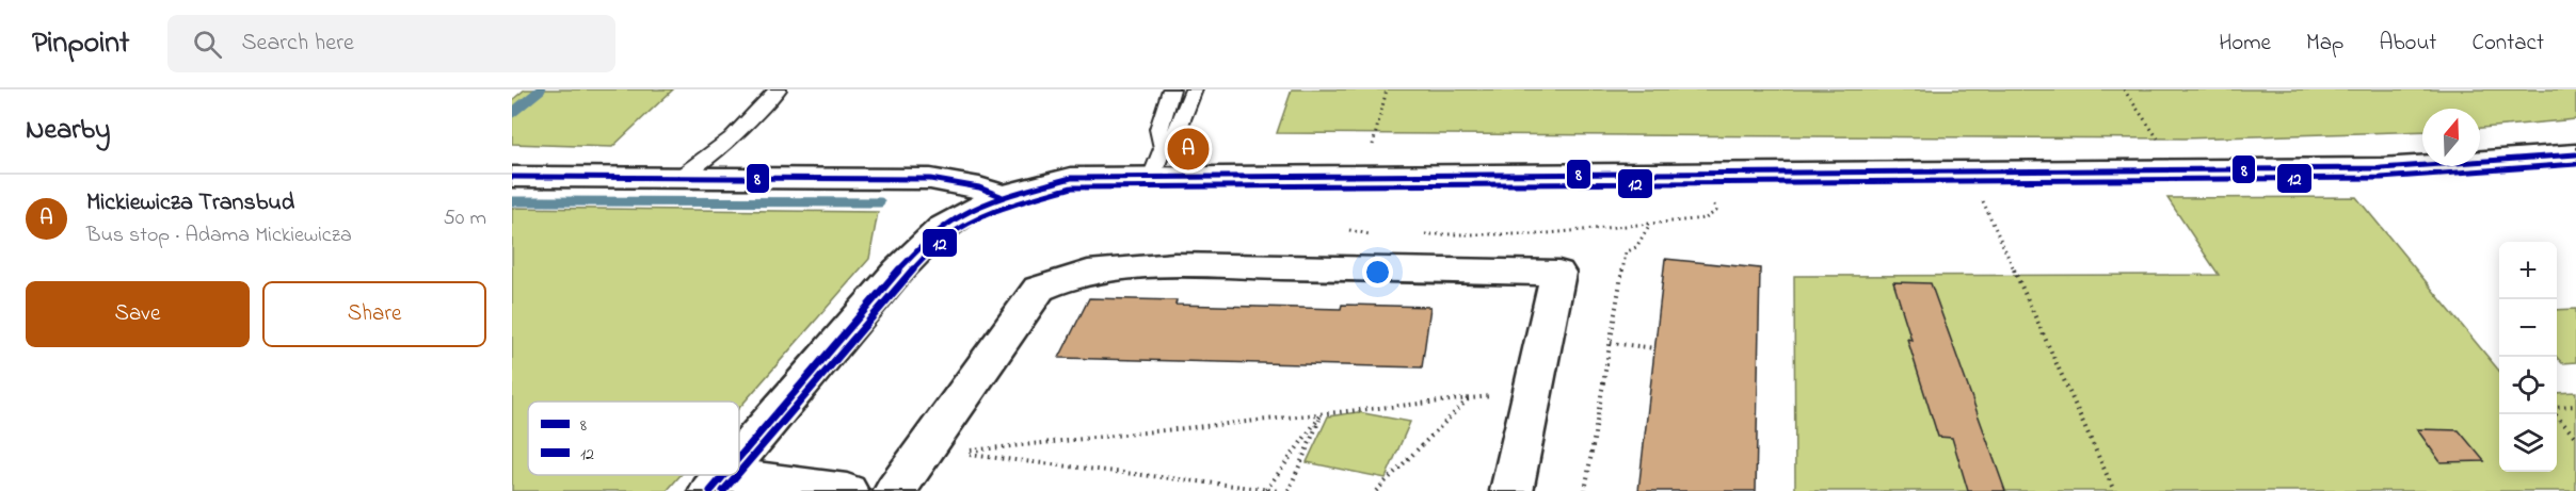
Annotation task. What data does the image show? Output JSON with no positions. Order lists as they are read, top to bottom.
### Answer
{
  "lines": ["transit line 8", "transit line 12"],
  "legend": ["8", "12"],
  "north": "top",
  "page": {
    "header": "Pinpoint",
    "search": "Search here",
    "nav": [
      "Home",
      "Map",
      "About",
      "Contact"
    ],
    "heading": "Nearby",
    "pins": "A",
    "list": [
      {
        "mark": "A",
        "name": "Mickiewicza Transbud",
        "note": "Bus stop · Adama Mickiewicza",
        "value": "50 m"
      }
    ],
    "map_buttons": ["+", "−"],
    "buttons": ["Save", "Share"]
  }
}
